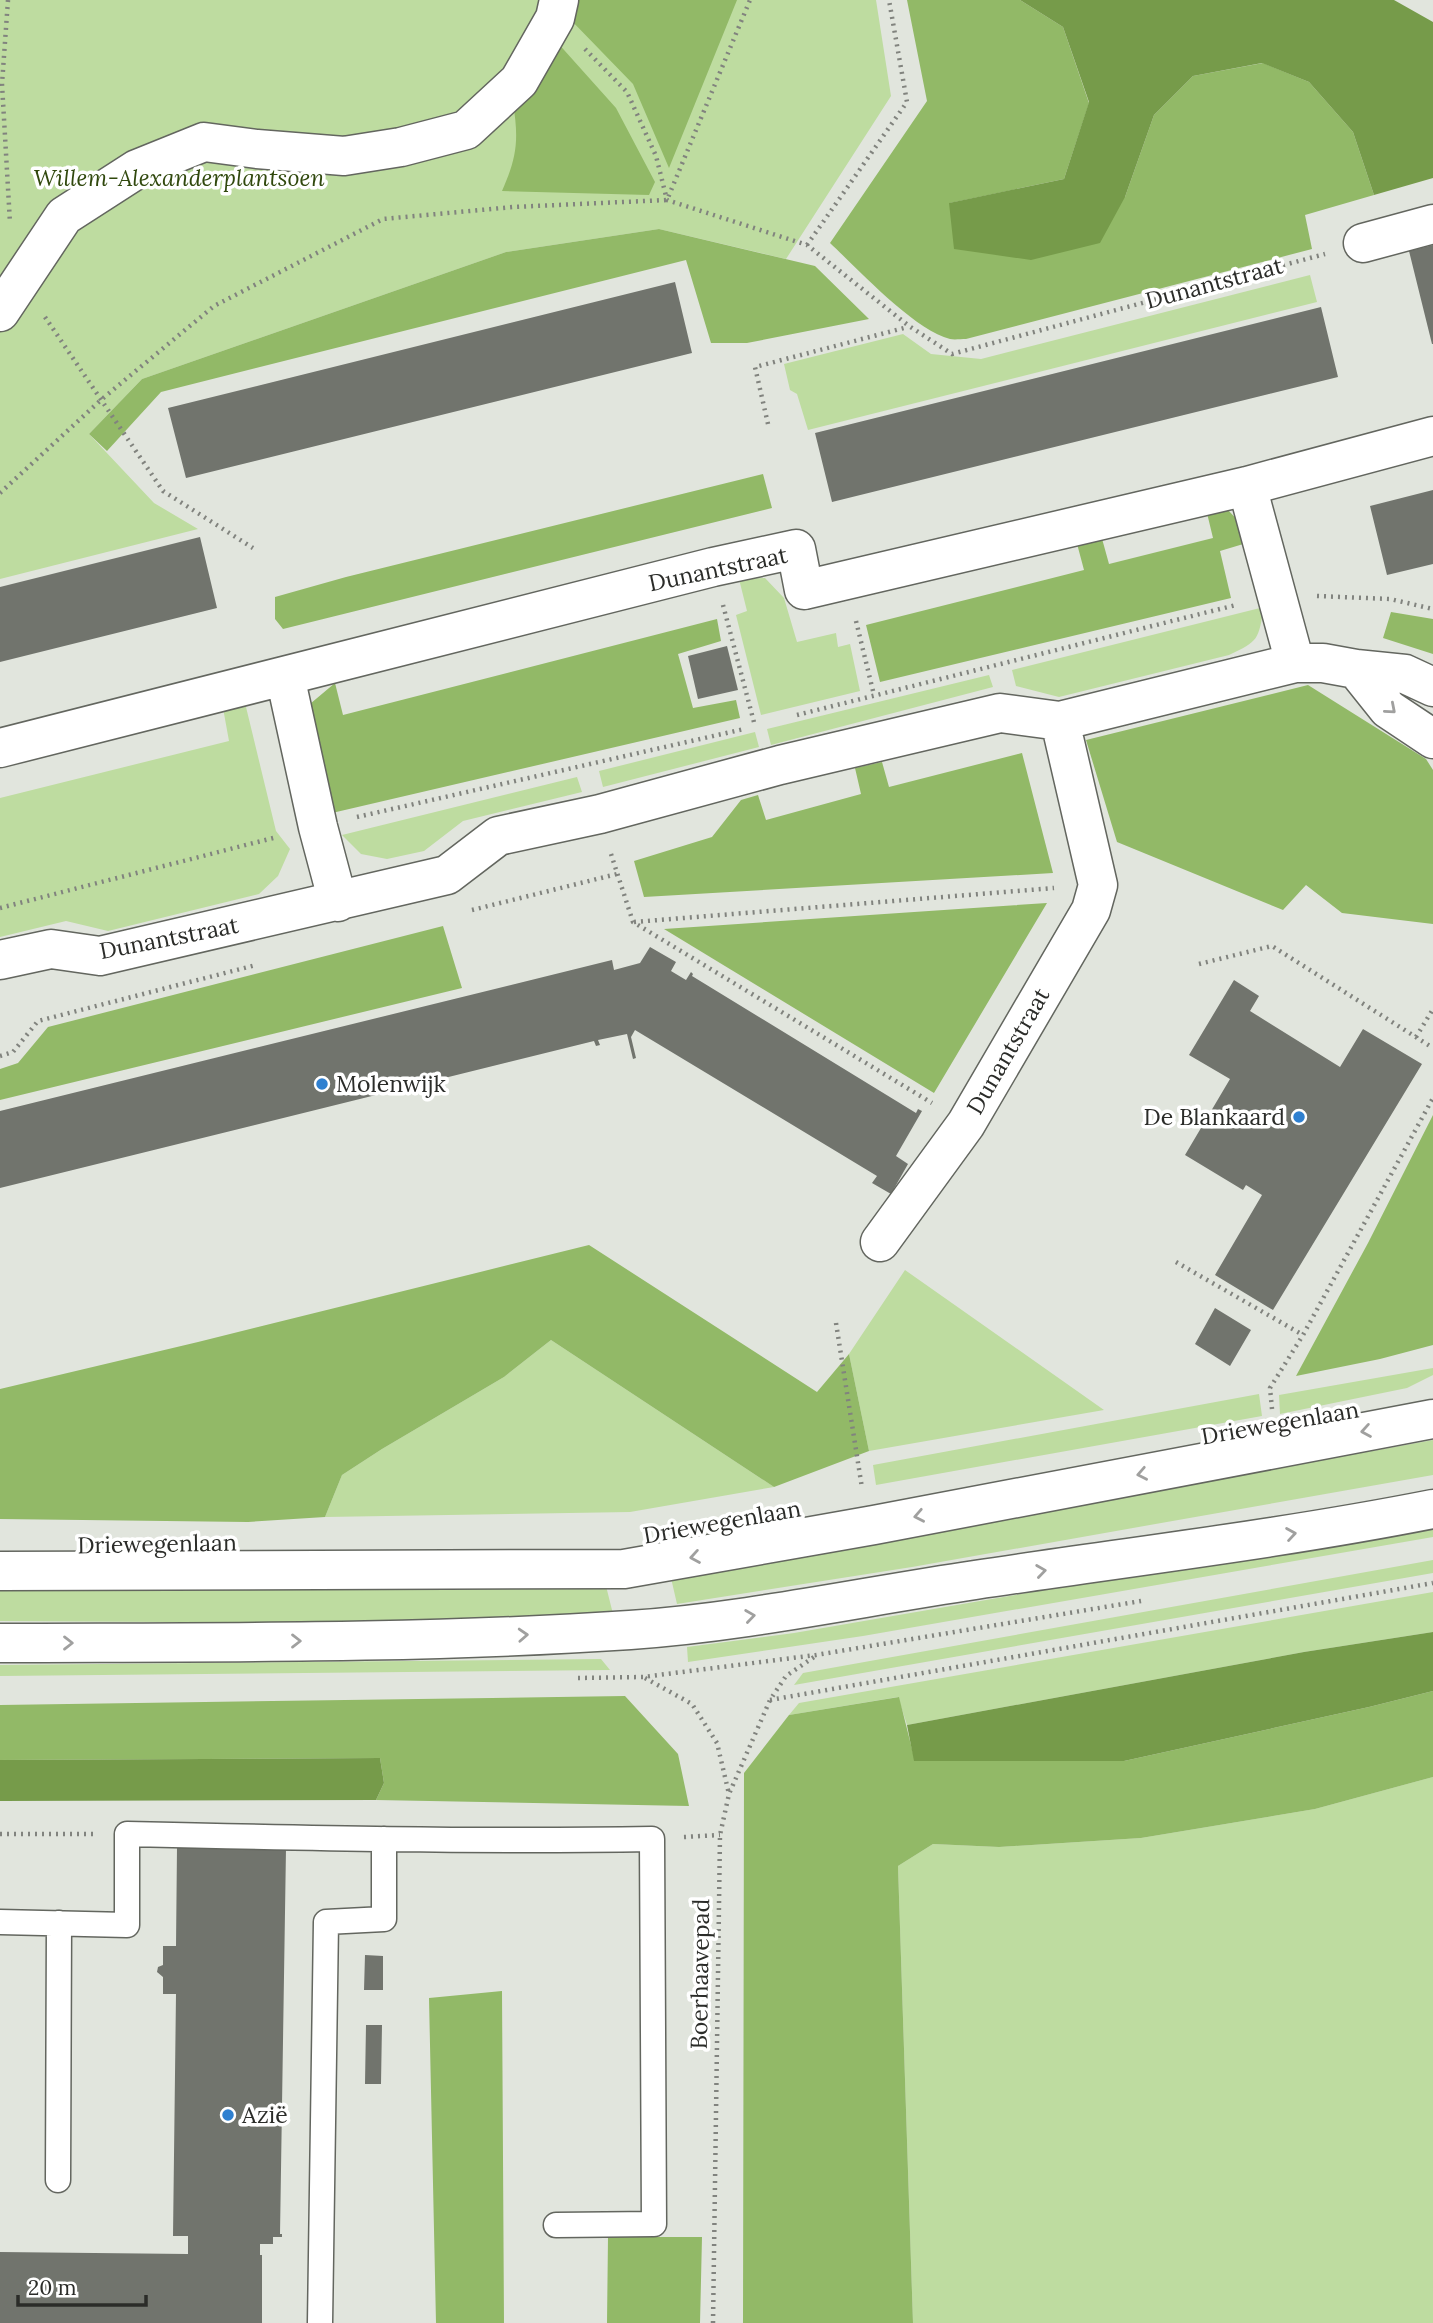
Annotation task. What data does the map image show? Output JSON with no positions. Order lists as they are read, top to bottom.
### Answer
{
  "streets": {
    "street": ["Dunantstraat", "Driewegenlaan"],
    "path": ["Boerhaavepad"]
  },
  "parks": ["Willem-Alexanderplantsoen"],
  "places": ["Molenwijk", "De Blankaard", "Azië"],
  "scale_bar": "20 m"
}
